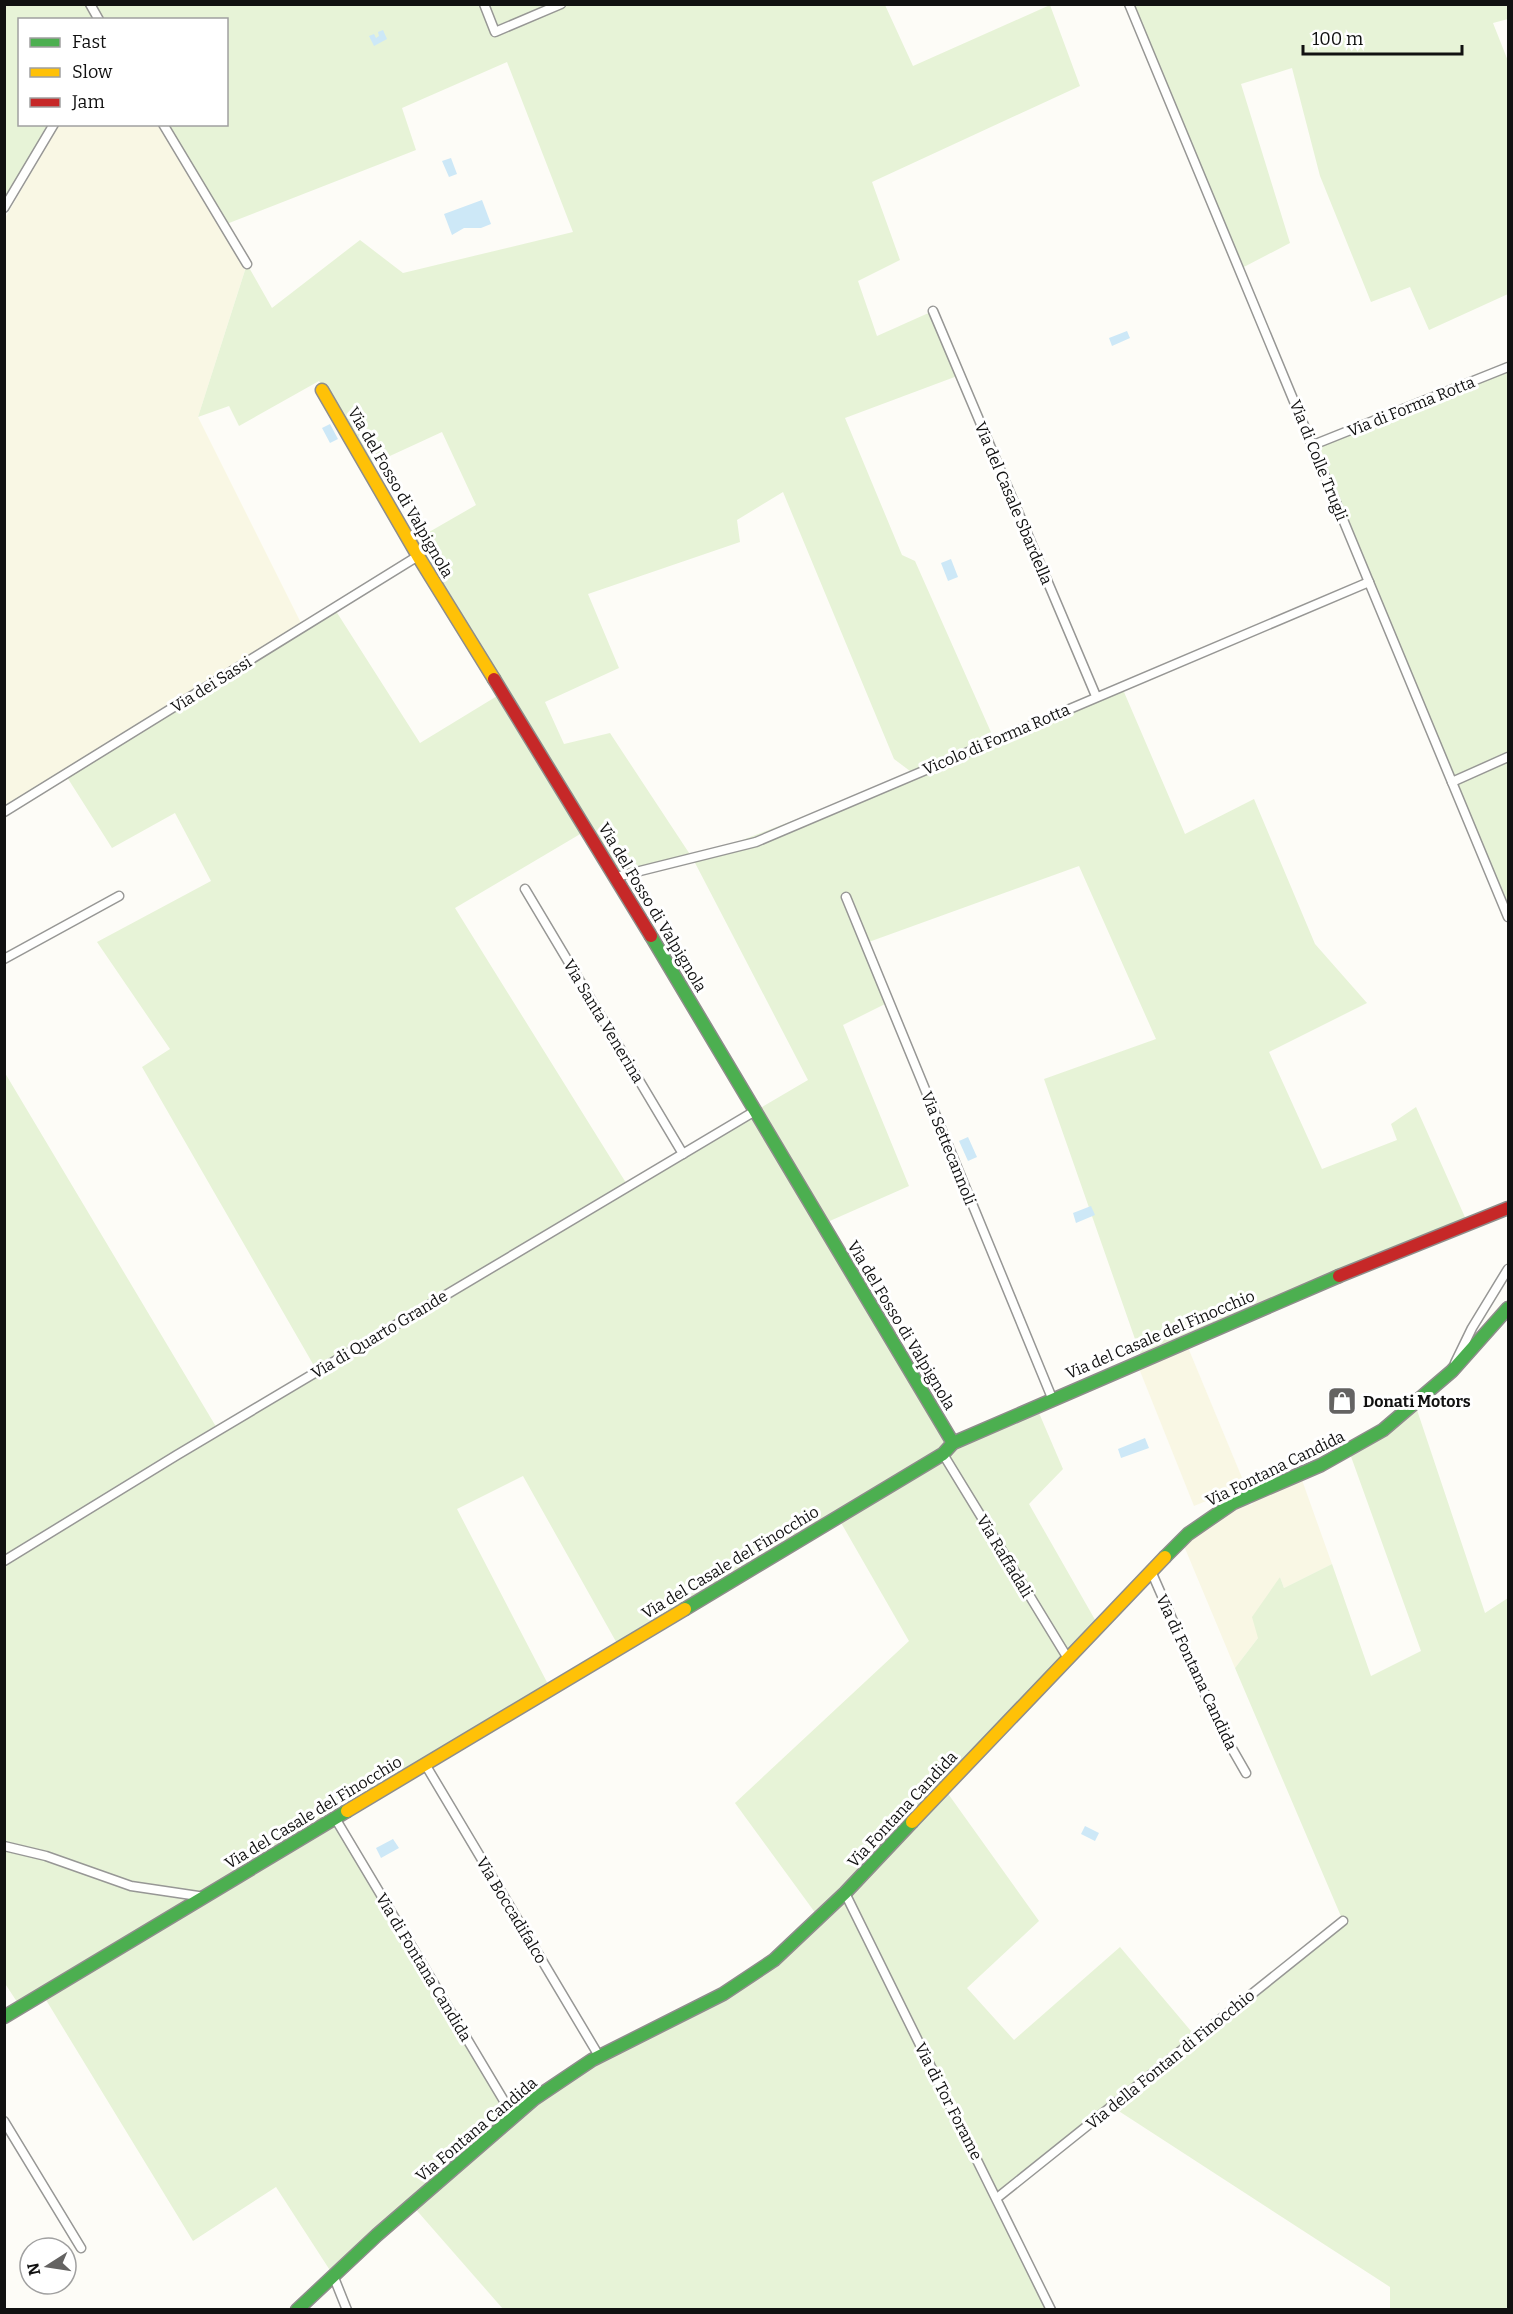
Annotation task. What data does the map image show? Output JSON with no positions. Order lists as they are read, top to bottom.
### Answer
{
  "streets": {
    "street": [
      "Via di Forma Rotta",
      "Via di Colle Trugli",
      "Via del Fosso di Valpignola",
      "Via del Casale Sbardella",
      "Via dei Sassi",
      "Vicolo di Forma Rotta",
      "Via Santa Venerina",
      "Via Settecannoli",
      "Via di Quarto Grande",
      "Via del Casale del Finocchio",
      "Via Fontana Candida",
      "Via Raffadali",
      "Via di Fontana Candida",
      "Via Boccadifalco",
      "Via della Fontan di Finocchio",
      "Via di Tor Forame"
    ]
  },
  "crossings": [
    ["Via di Forma Rotta", "Via di Colle Trugli"],
    ["Via di Colle Trugli", "Vicolo di Forma Rotta"],
    ["Via del Fosso di Valpignola", "Via dei Sassi"],
    ["Via del Fosso di Valpignola", "Vicolo di Forma Rotta"],
    ["Via del Fosso di Valpignola", "Via di Quarto Grande"],
    ["Via del Fosso di Valpignola", "Via del Casale del Finocchio"],
    ["Via del Casale Sbardella", "Vicolo di Forma Rotta"],
    ["Via Santa Venerina", "Via di Quarto Grande"],
    ["Via Settecannoli", "Via del Casale del Finocchio"],
    ["Via del Casale del Finocchio", "Via Raffadali"],
    ["Via del Casale del Finocchio", "Via di Fontana Candida"],
    ["Via del Casale del Finocchio", "Via Boccadifalco"],
    ["Via Fontana Candida", "Via Raffadali"],
    ["Via Fontana Candida", "Via di Fontana Candida"],
    ["Via Fontana Candida", "Via Boccadifalco"],
    ["Via Fontana Candida", "Via di Tor Forame"],
    ["Via della Fontan di Finocchio", "Via di Tor Forame"]
  ],
  "places": {
    "shop": ["Donati Motors"]
  },
  "legend": ["Fast", "Slow", "Jam"],
  "scale_bar": "100 m",
  "north": "left"
}
